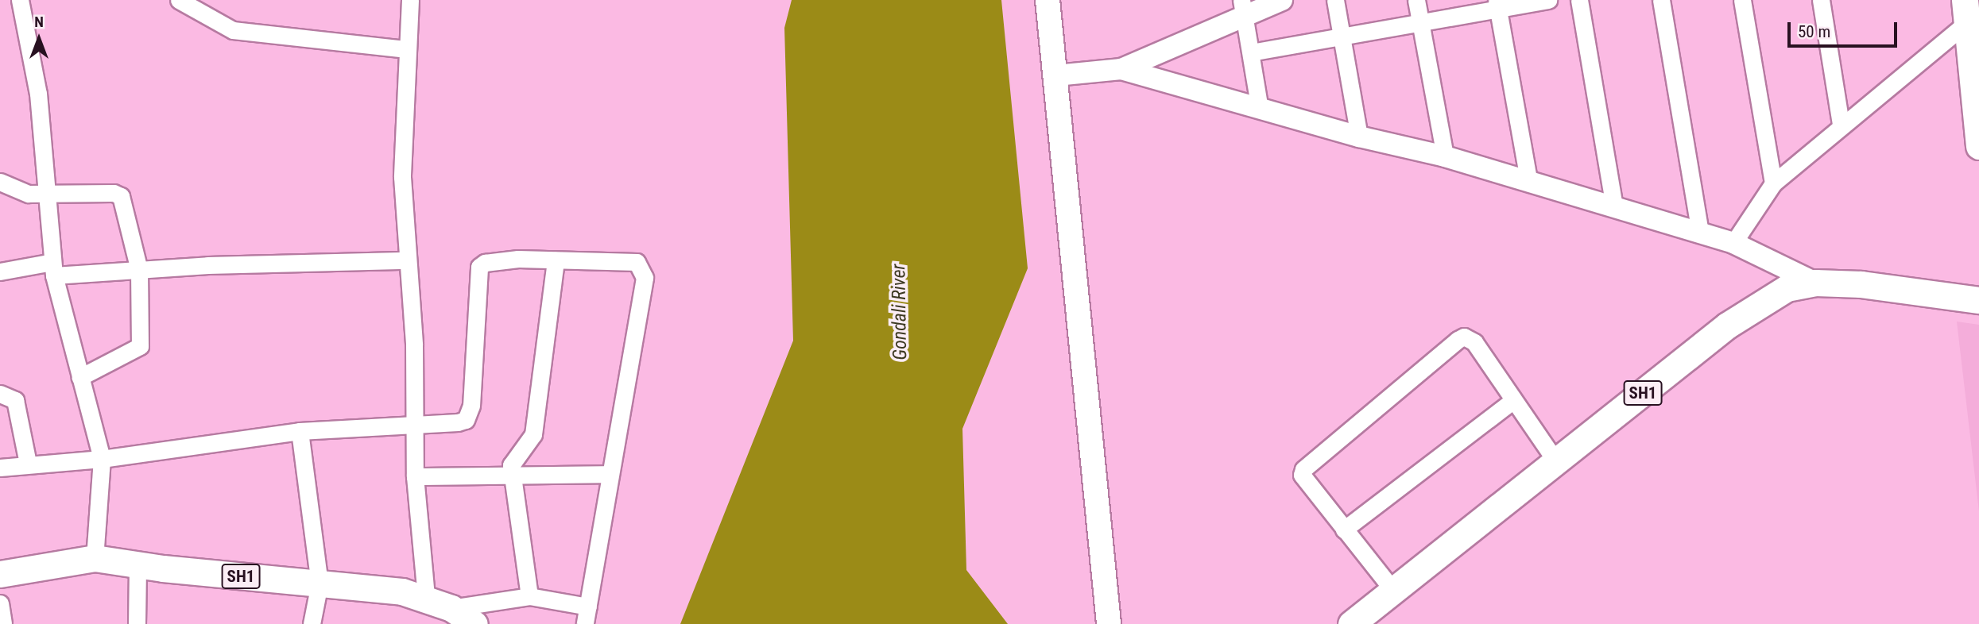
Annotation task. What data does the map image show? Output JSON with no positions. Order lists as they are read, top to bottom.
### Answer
{
  "streets": {
    "main road": ["SH1"]
  },
  "water": ["Gondali River"],
  "scale_bar": "50 m",
  "north": "top"
}
